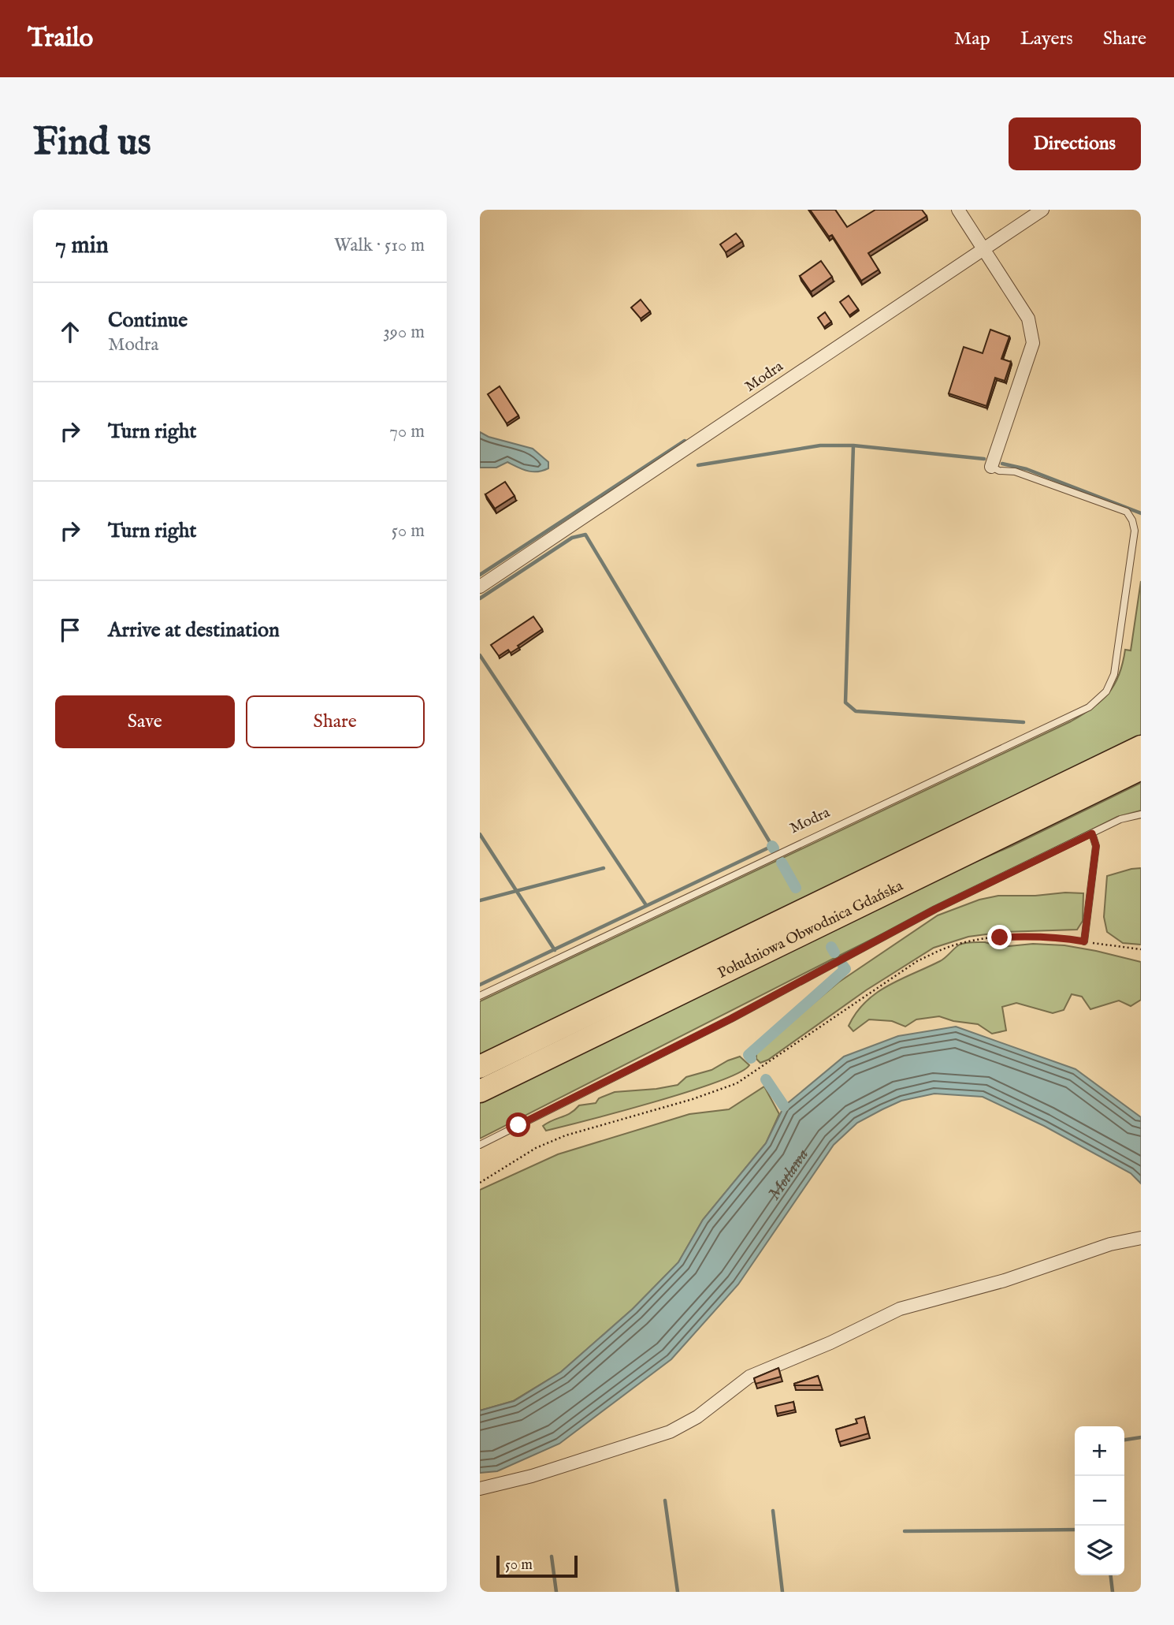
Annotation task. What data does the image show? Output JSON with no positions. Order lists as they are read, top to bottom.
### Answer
{
  "streets": {
    "highway": ["Południowa Obwodnica Gdańska"],
    "street": ["Modra"]
  },
  "water": ["Motława"],
  "scale_bar": "50 m",
  "page": {
    "header": "Trailo",
    "nav": ["Map", "Layers", "Share"],
    "buttons": [
      "Directions",
      ["Save", "Share"]
    ],
    "title": "Find us",
    "heading": ["7 min", "Walk · 510 m"],
    "list": [
      ["Continue", "Modra", "390 m"],
      ["Turn right", "70 m"],
      ["Turn right", "50 m"],
      "Arrive at destination"
    ],
    "map_buttons": ["+", "−"],
    "scale": "50 m"
  }
}
